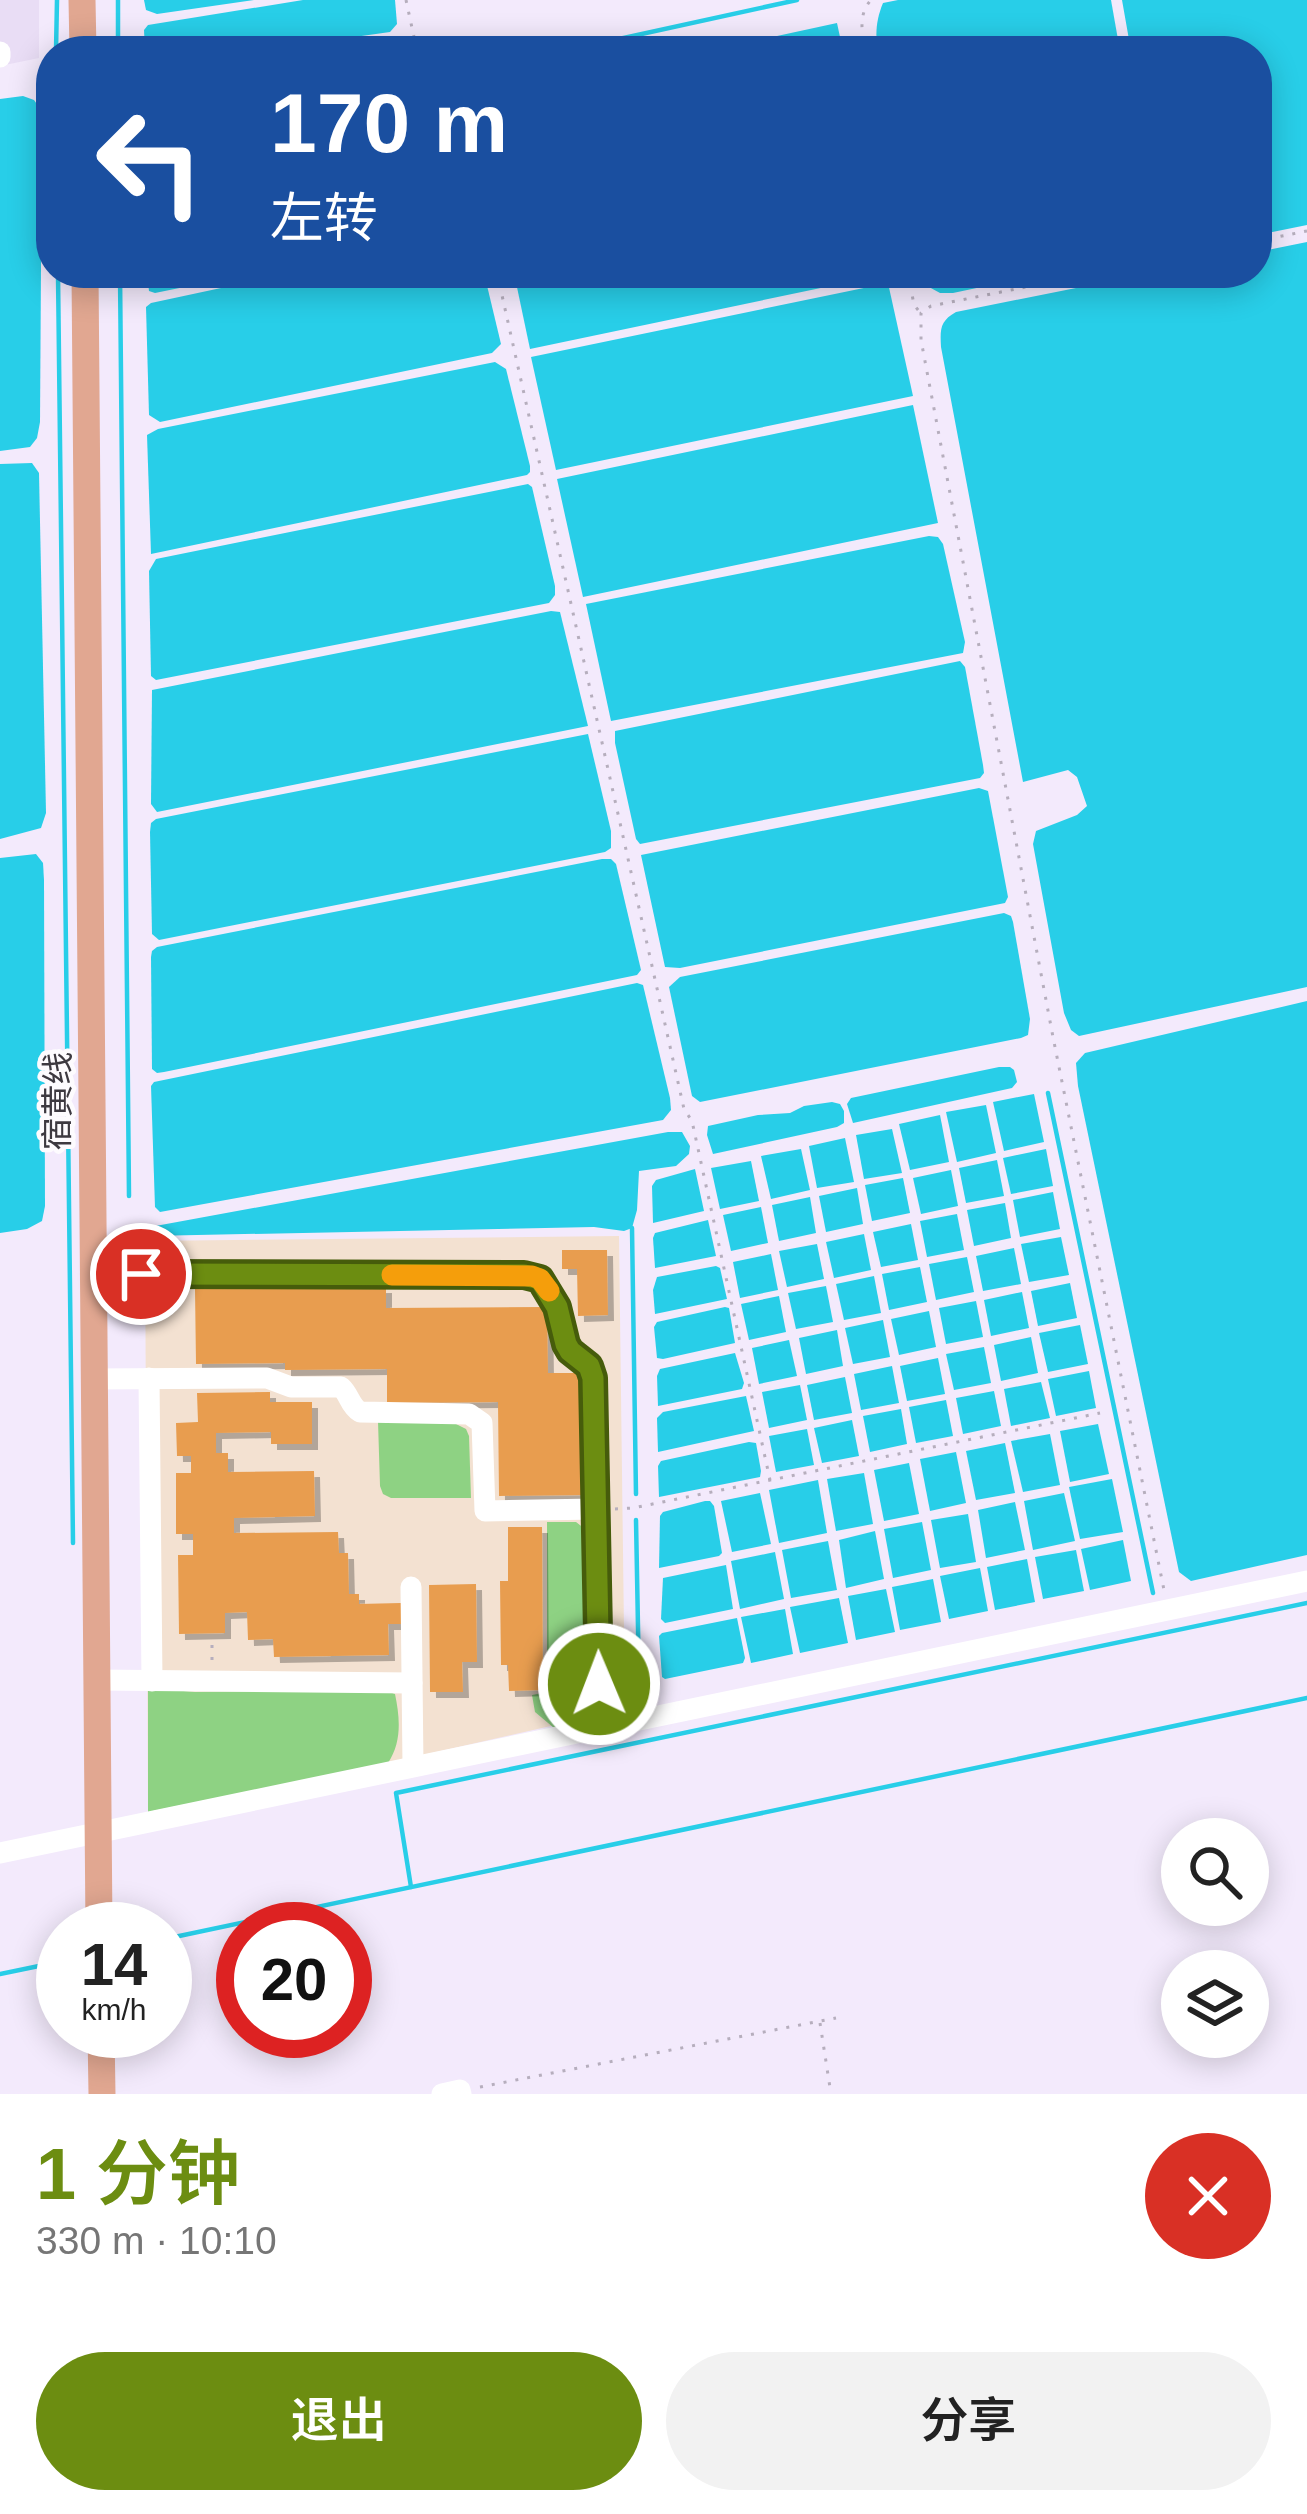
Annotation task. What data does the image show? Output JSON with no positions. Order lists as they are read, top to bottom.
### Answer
{
  "streets": {
    "main road": ["宿黄线"]
  },
  "page": {
    "turn": ["170 m", "左转"],
    "speed": "14 km/h",
    "limit": "20",
    "heading": ["1 分钟", "330 m · 10:10"],
    "buttons": ["退出", "分享"]
  }
}
